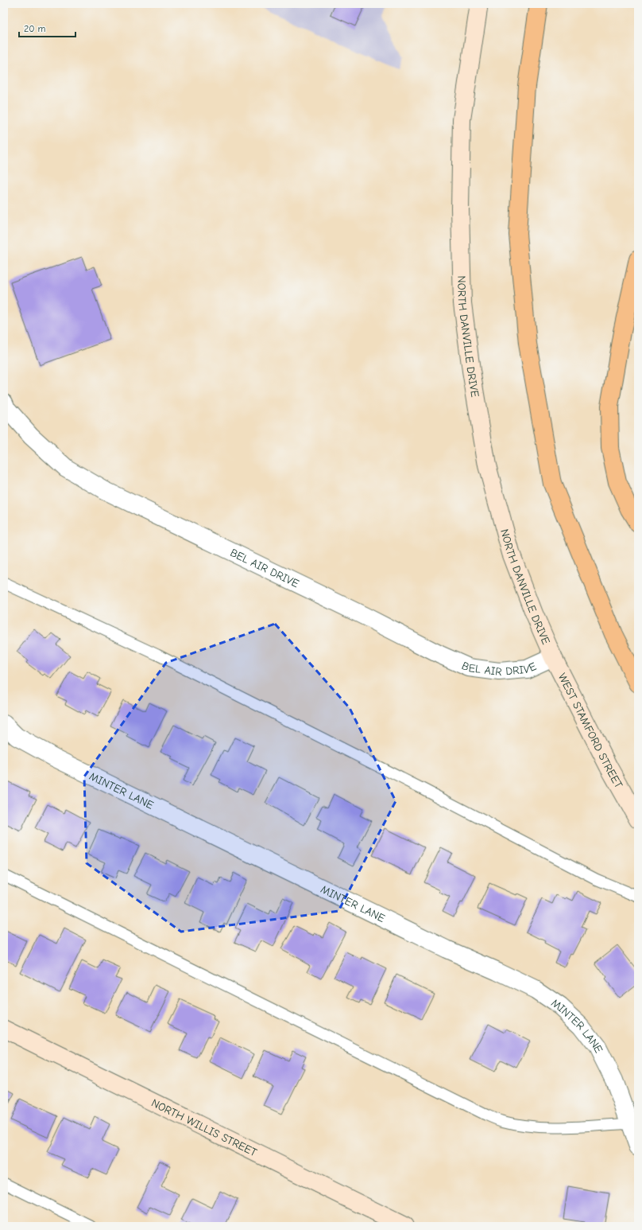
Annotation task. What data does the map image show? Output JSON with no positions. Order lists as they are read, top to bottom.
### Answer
{
  "streets": {
    "main road": ["NORTH DANVILLE DRIVE", "WEST STAMFORD STREET", "NORTH WILLIS STREET"],
    "street": ["BEL AIR DRIVE", "MINTER LANE"]
  },
  "crossings": [
    ["NORTH DANVILLE DRIVE", "BEL AIR DRIVE"],
    ["NORTH DANVILLE DRIVE", "WEST STAMFORD STREET"],
    ["BEL AIR DRIVE", "WEST STAMFORD STREET"]
  ],
  "scale_bar": "20 m"
}
